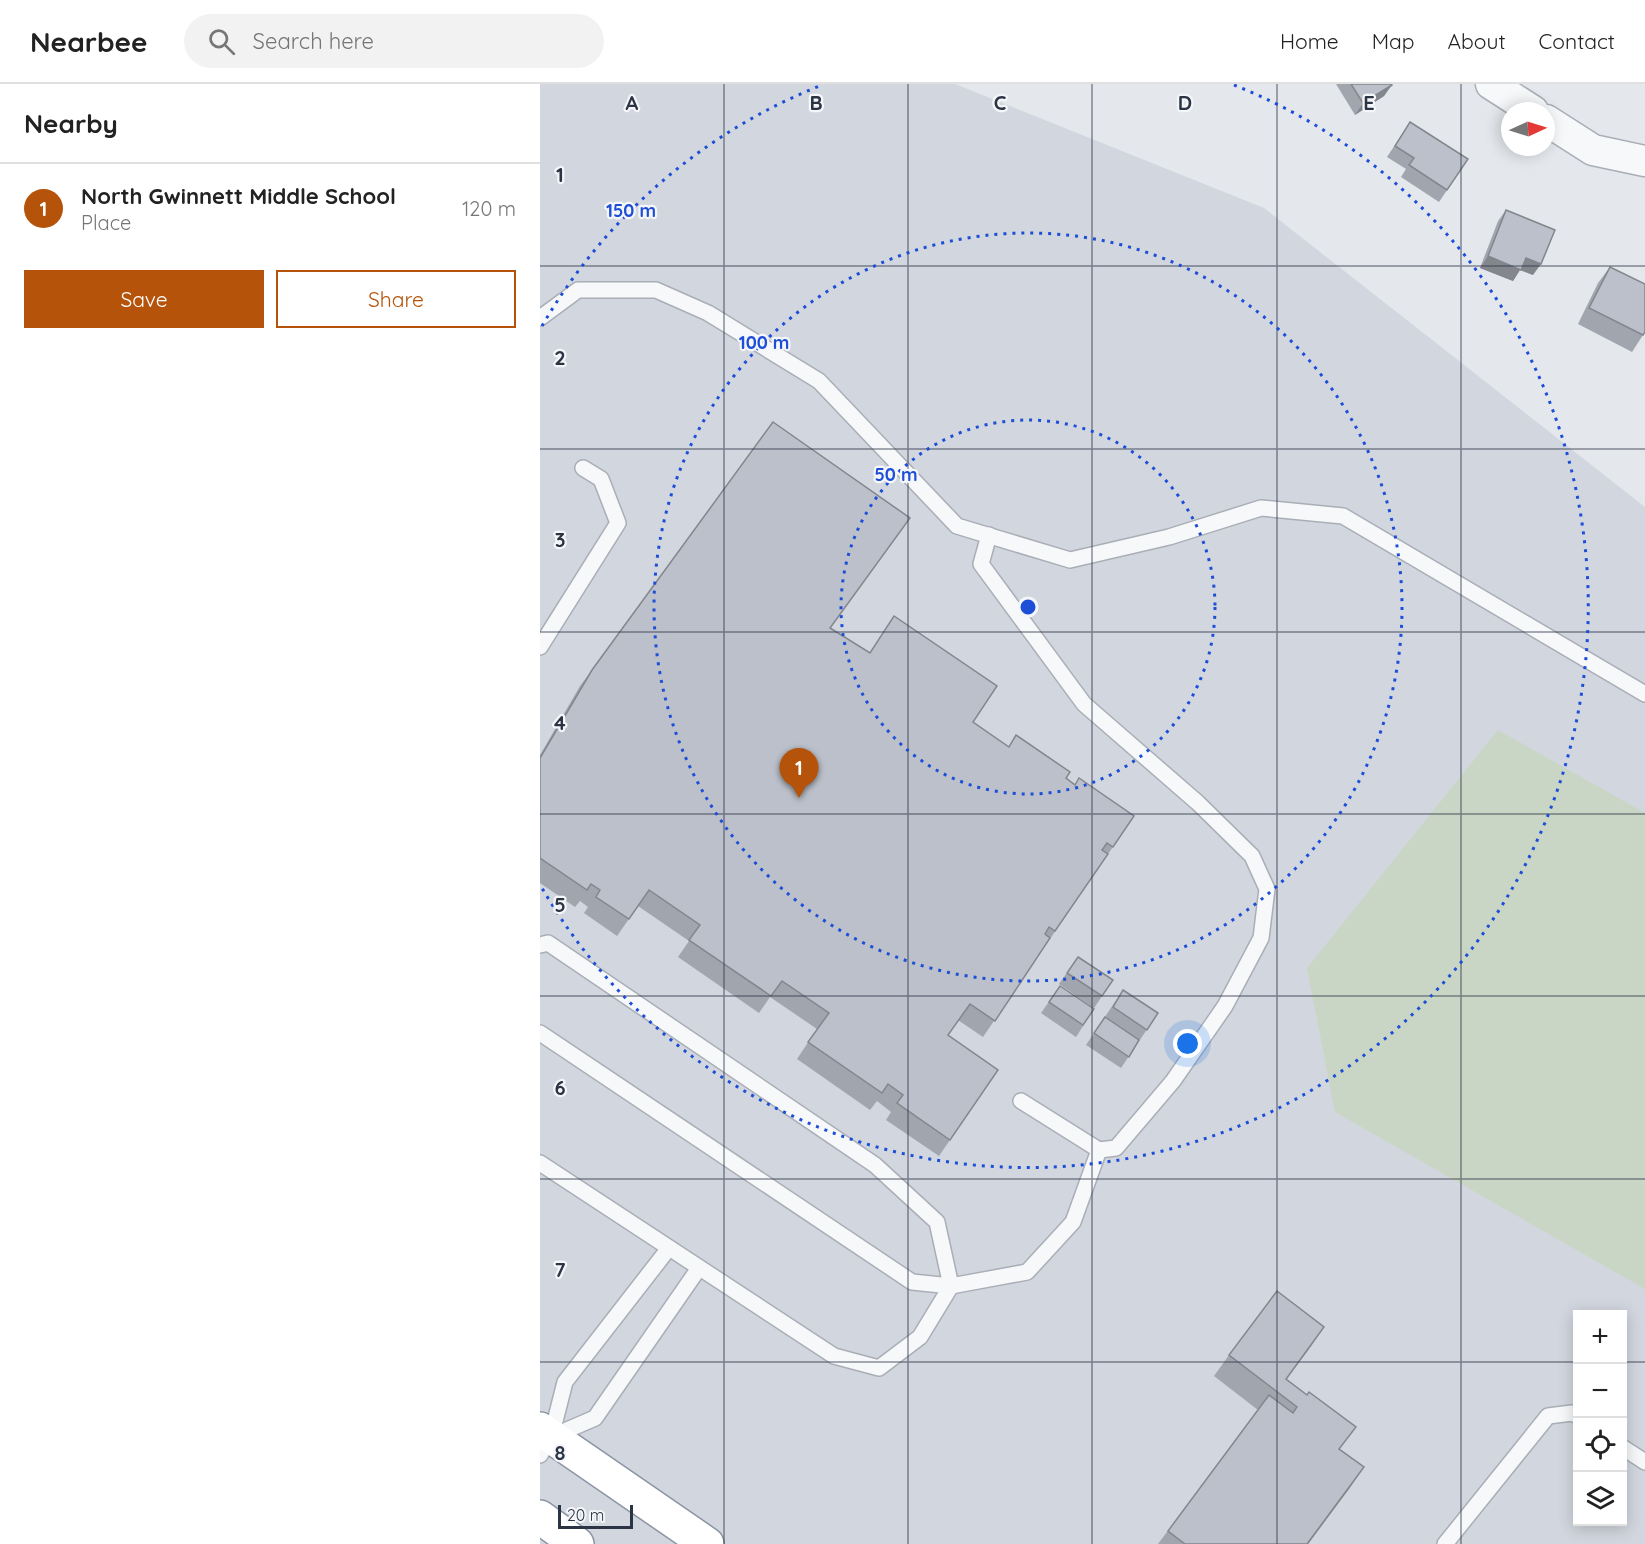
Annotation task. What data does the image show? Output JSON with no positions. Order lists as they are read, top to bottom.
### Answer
{
  "scale_bar": "20 m",
  "north": "right",
  "page": {
    "header": "Nearbee",
    "search": "Search here",
    "nav": [
      "Home",
      "Map",
      "About",
      "Contact"
    ],
    "heading": "Nearby",
    "list": [
      {
        "mark": "1",
        "name": "North Gwinnett Middle School",
        "note": "Place",
        "value": "120 m"
      }
    ],
    "buttons": ["Save", "Share"],
    "pins": "1",
    "map_buttons": ["+", "−"],
    "scale": "20 m"
  },
  "grid": {
    "columns": [
      "A",
      "B",
      "C",
      "D",
      "E"
    ],
    "rows": [
      "1",
      "2",
      "3",
      "4",
      "5",
      "6",
      "7",
      "8"
    ]
  },
  "rings": ["150 m", "100 m", "50 m"]
}
